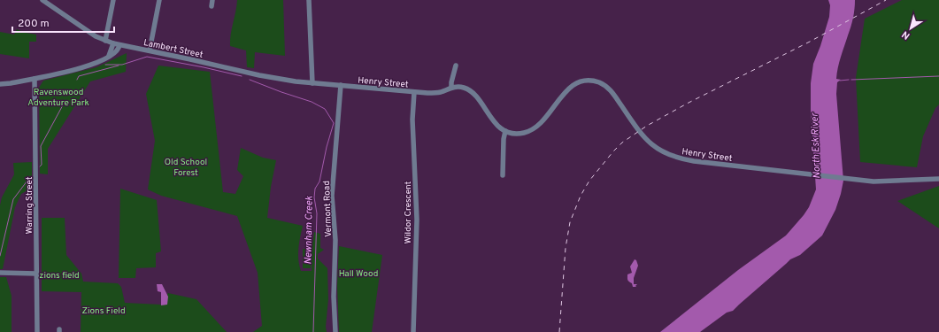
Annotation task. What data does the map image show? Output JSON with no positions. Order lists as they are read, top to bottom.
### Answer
{
  "streets": {
    "street": [
      "Lambert Street",
      "Henry Street",
      "Warring Street",
      "Vermont Road",
      "Wildor Crescent"
    ]
  },
  "crossings": [
    ["Lambert Street", "Henry Street"],
    ["Henry Street", "Vermont Road"],
    ["Henry Street", "Wildor Crescent"]
  ],
  "water": ["North Esk River", "Newnham Creek"],
  "parks": [
    "Ravenswood Adventure Park",
    "Old School Forest",
    "Hall Wood",
    "zions field",
    "Zions Field"
  ],
  "scale_bar": "200 m",
  "north": "bottom left"
}
